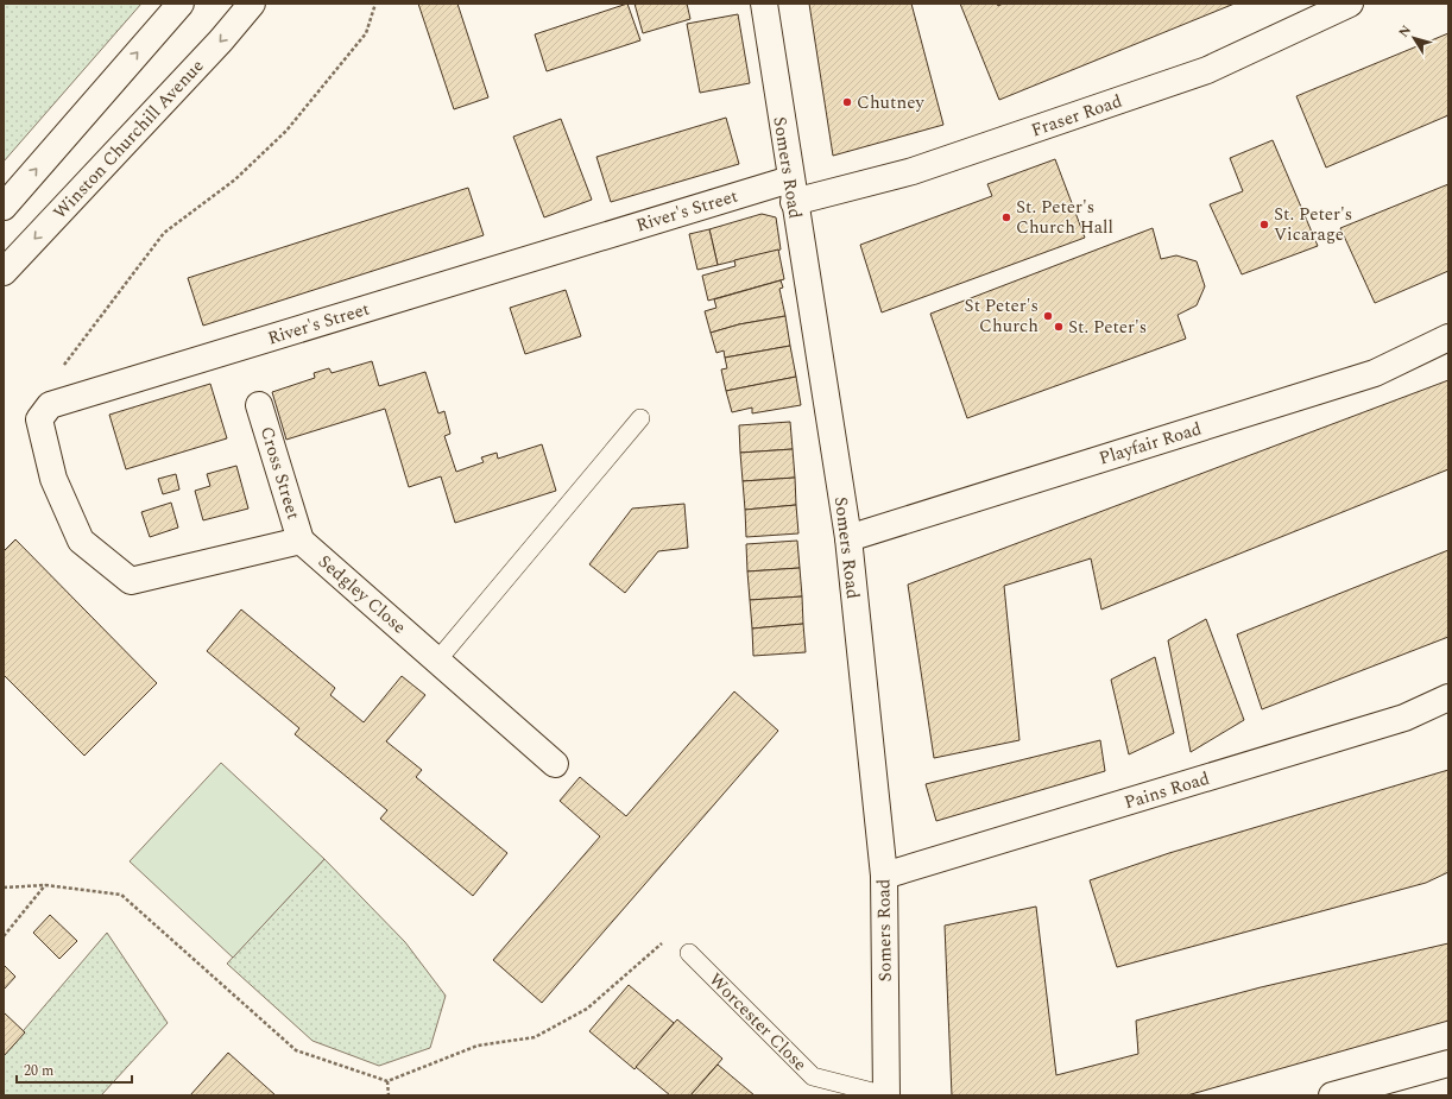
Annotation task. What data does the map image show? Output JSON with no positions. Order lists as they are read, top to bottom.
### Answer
{
  "streets": {
    "street": [
      "Fraser Road",
      "Winston Churchill Avenue",
      "Somers Road",
      "River's Street",
      "Playfair Road",
      "Cross Street",
      "Sedgley Close",
      "Pains Road"
    ],
    "lane": ["Worcester Close"]
  },
  "crossings": [
    ["Fraser Road", "Somers Road"],
    ["Fraser Road", "River's Street"],
    ["Somers Road", "River's Street"],
    ["Somers Road", "Playfair Road"],
    ["Somers Road", "Pains Road"],
    ["Somers Road", "Worcester Close"],
    ["River's Street", "Sedgley Close"],
    ["Cross Street", "Sedgley Close"]
  ],
  "places": [
    "Chutney",
    "St. Peter's Church Hall",
    "St. Peter's Vicarage",
    "St Peter's Church",
    "St. Peter's"
  ],
  "scale_bar": "20 m",
  "north": "top left"
}
